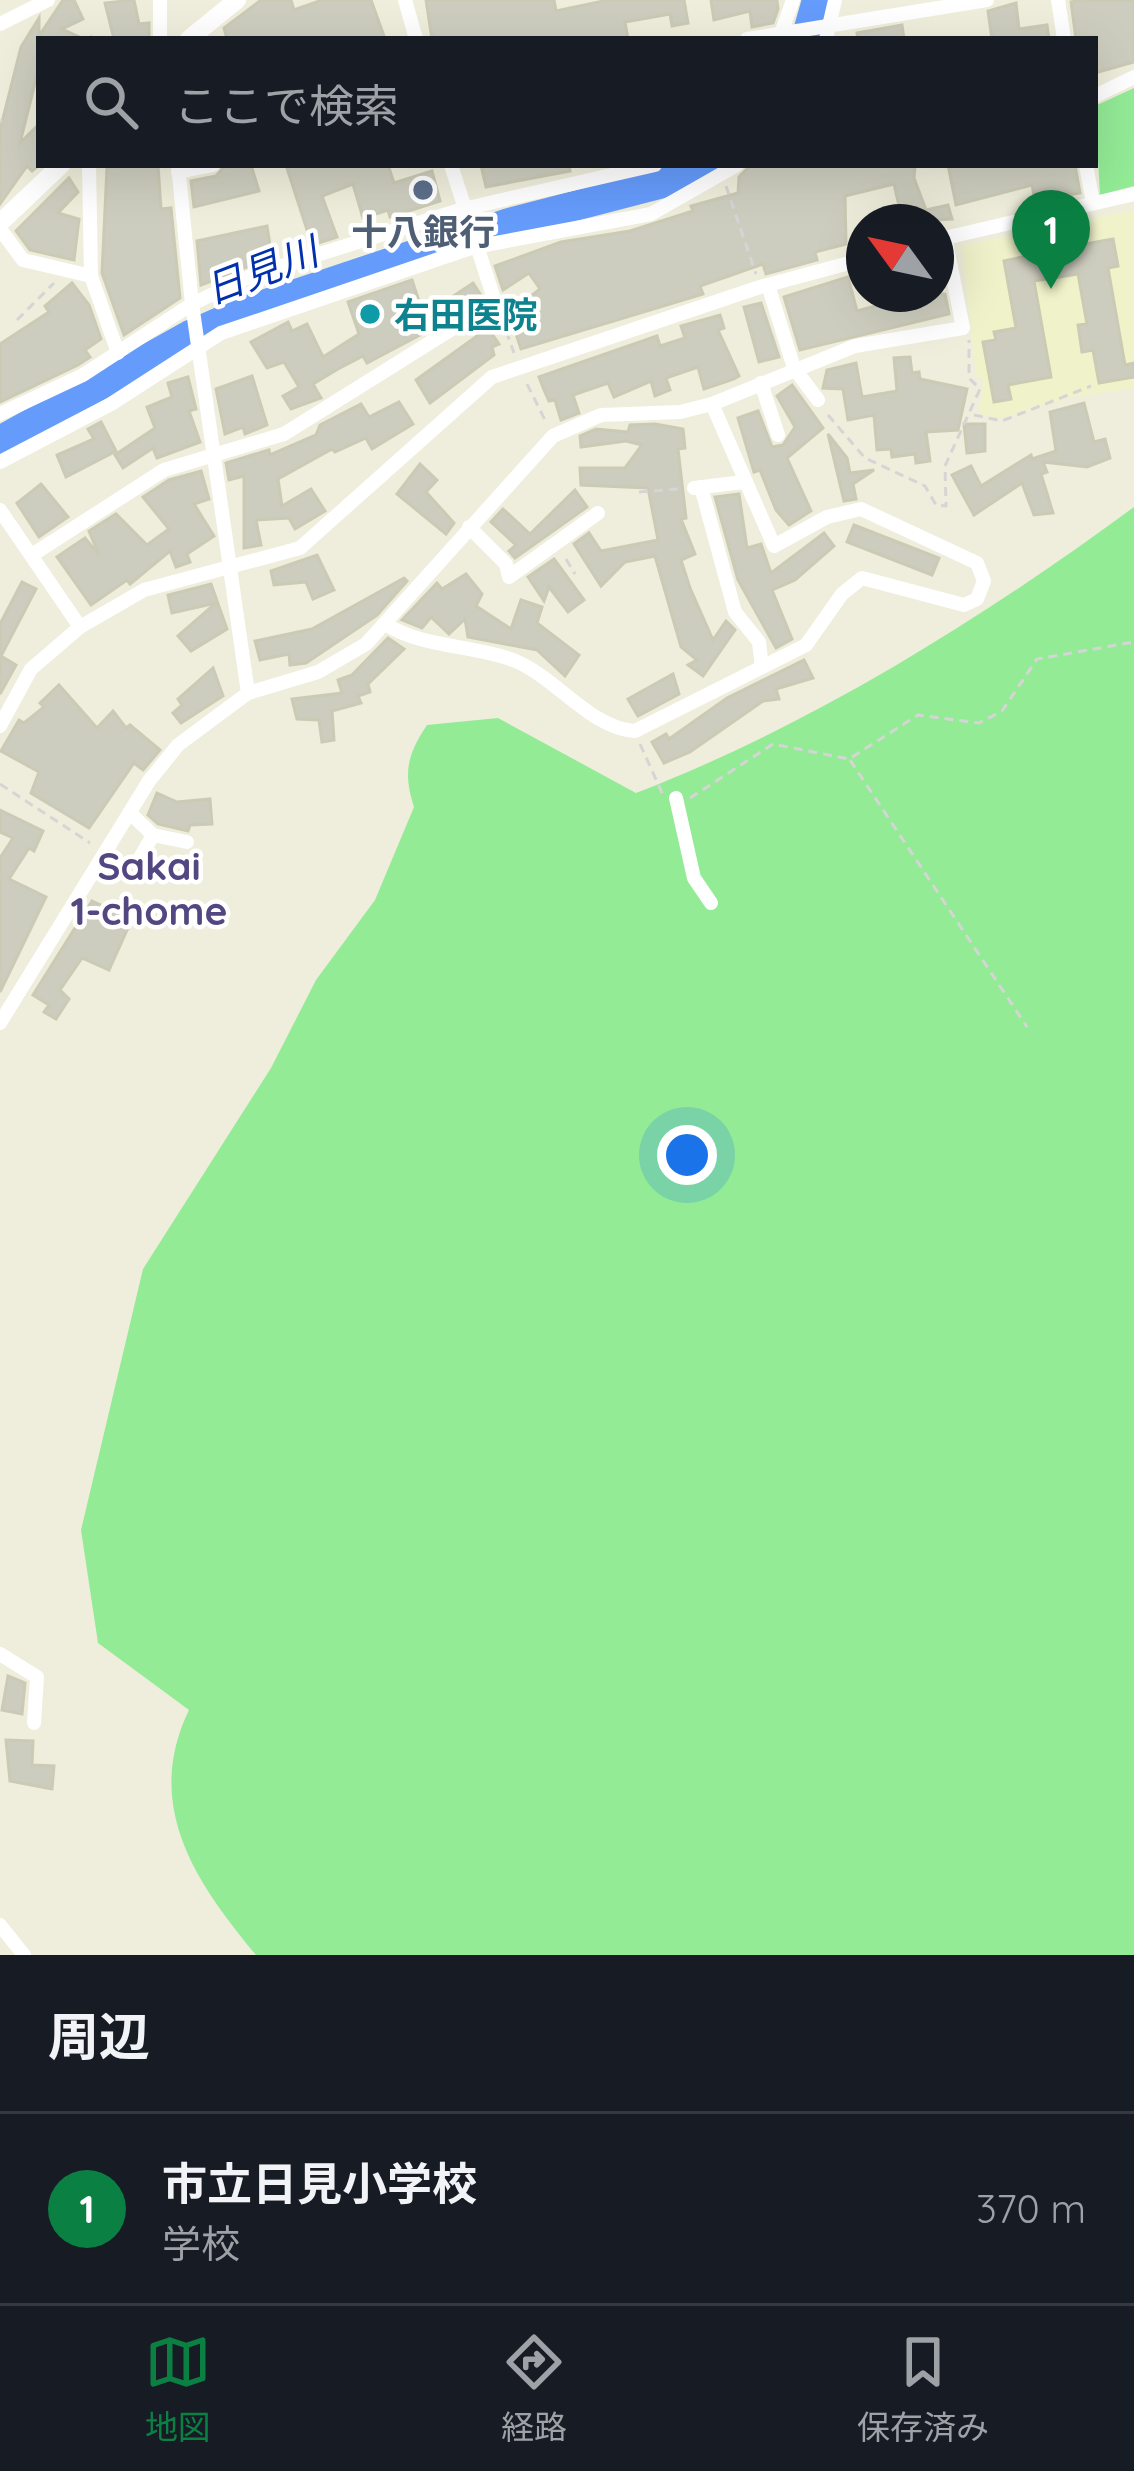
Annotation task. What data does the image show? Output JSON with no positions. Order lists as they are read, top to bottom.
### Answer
{
  "districts": ["Sakai 1-chome"],
  "water": ["日見川"],
  "places": ["十八銀行", "右田医院"],
  "north": "top left",
  "page": {
    "search": "ここで検索",
    "pins": "1",
    "heading": "周辺",
    "list": [
      {
        "mark": "1",
        "name": "市立日見小学校",
        "note": "学校",
        "value": "370 m"
      }
    ],
    "nav": ["地図", "経路", "保存済み"]
  }
}
